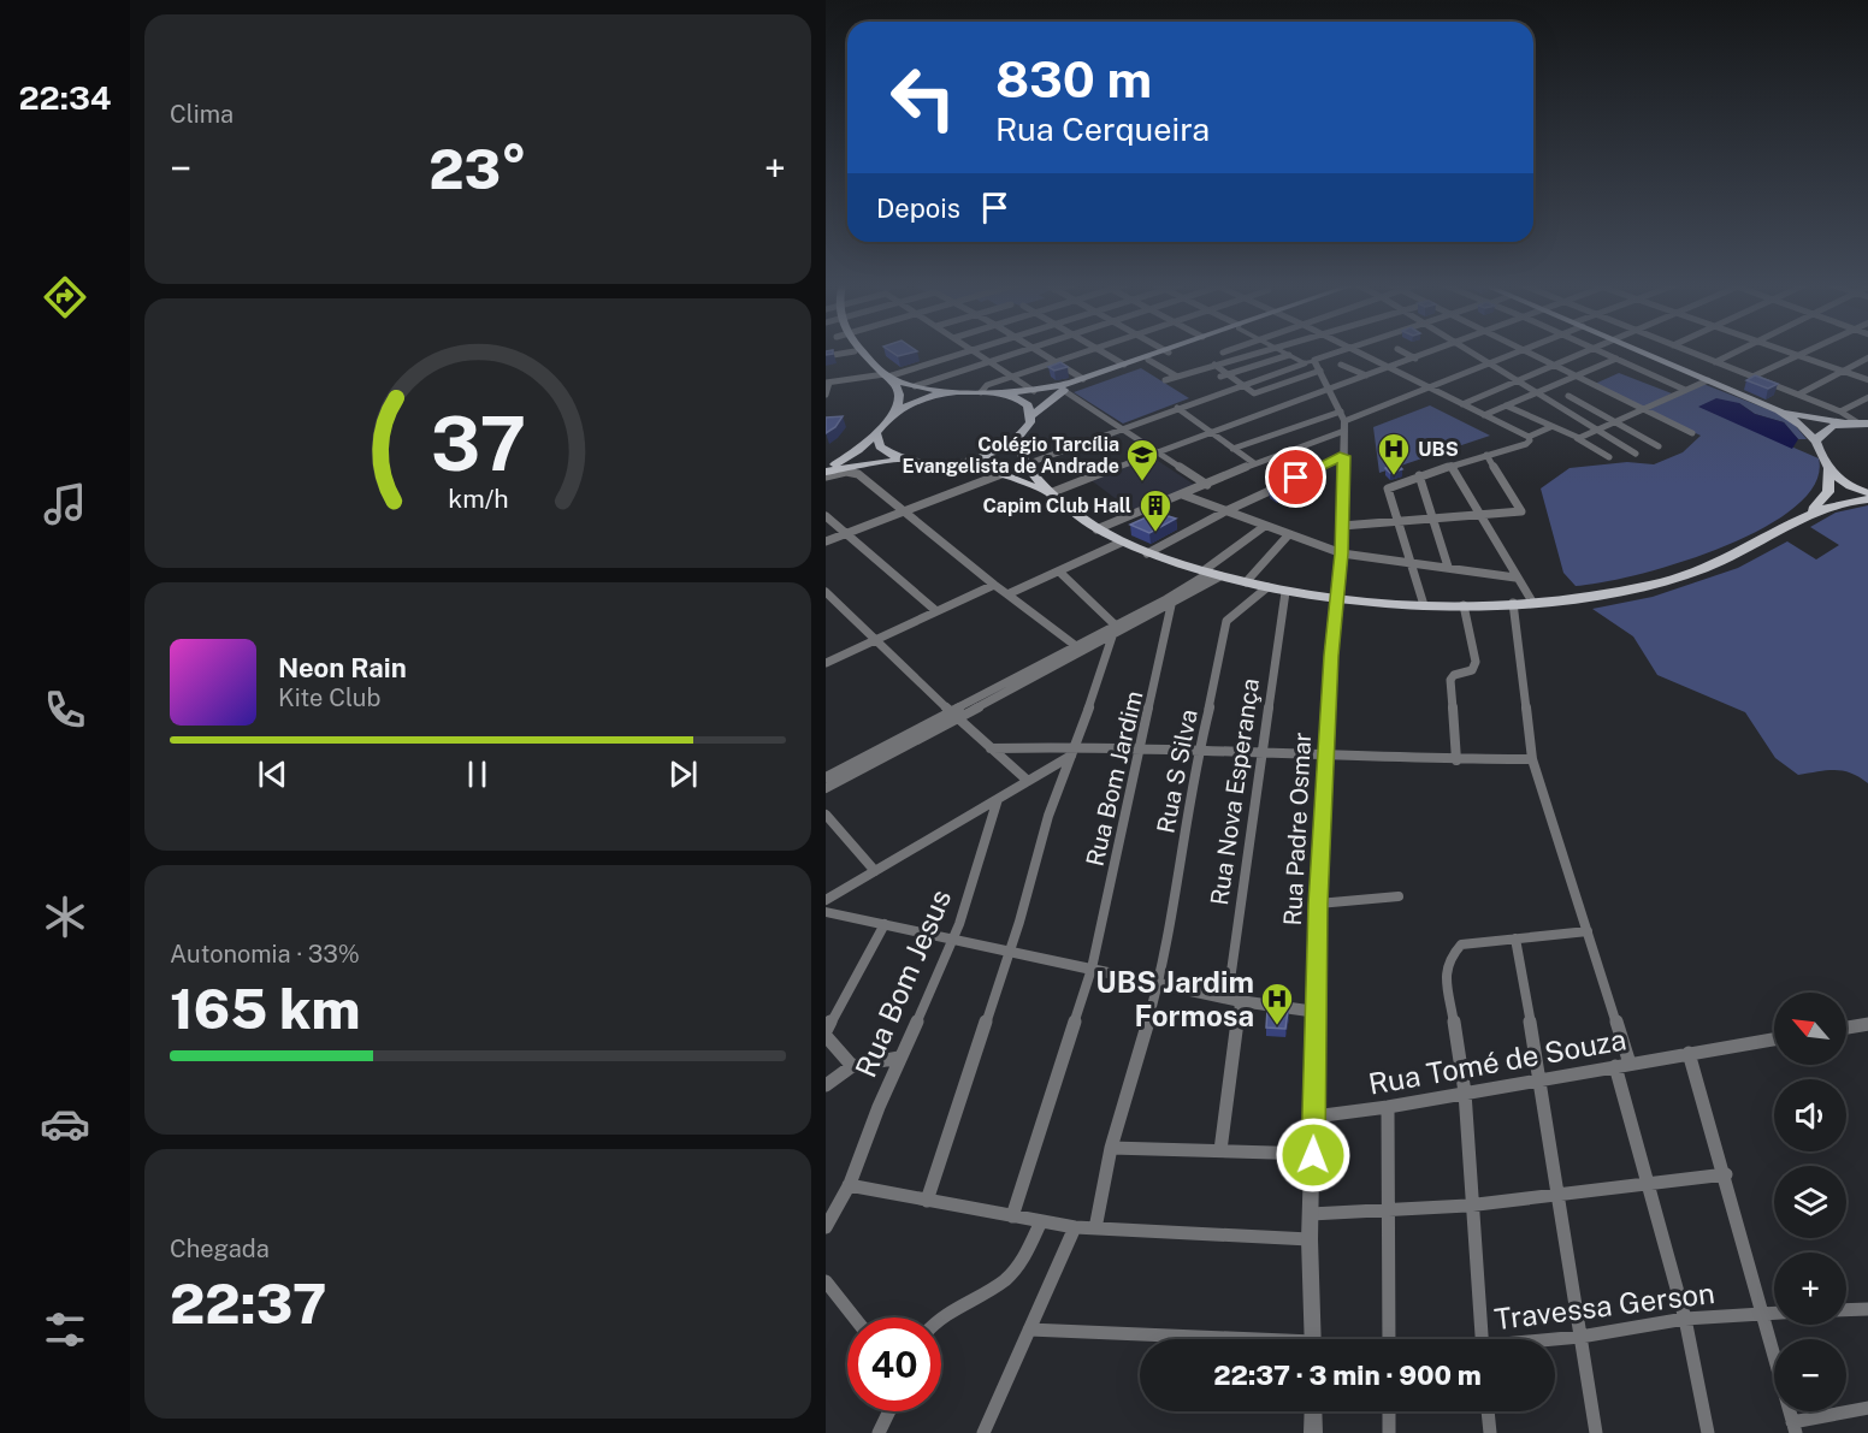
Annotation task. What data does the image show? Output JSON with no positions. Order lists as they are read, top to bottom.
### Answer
{
  "streets": {
    "street": [
      "Rua S Silva",
      "Rua Bom Jardim",
      "Rua Nova Esperança",
      "Rua Padre Osmar",
      "Rua Bom Jesus",
      "Rua Tomé de Souza",
      "Travessa Gerson"
    ]
  },
  "crossings": [
    ["Rua Padre Osmar", "Rua Tomé de Souza"]
  ],
  "places": {
    "hospital": ["UBS", "UBS Jardim Formosa"],
    "school or university": ["Colégio Tarcília Evangelista de Andrade"],
    "building": ["Capim Club Hall"]
  },
  "north": "top left",
  "page": {
    "tabs": "22:34",
    "tile": [
      "Clima",
      ["Autonomia · 33%", "165 km"],
      ["Chegada", "22:37"]
    ],
    "turn": ["830 m", "Rua Cerqueira"],
    "heat": ["−", "23°", "+"],
    "then": "Depois",
    "song": ["Neon Rain", "Kite Club"],
    "map_buttons": ["+", "−"],
    "limit": "40",
    "trip": "22:37 · 3 min · 900 m",
    "gauge": ["37", "km/h"]
  }
}
